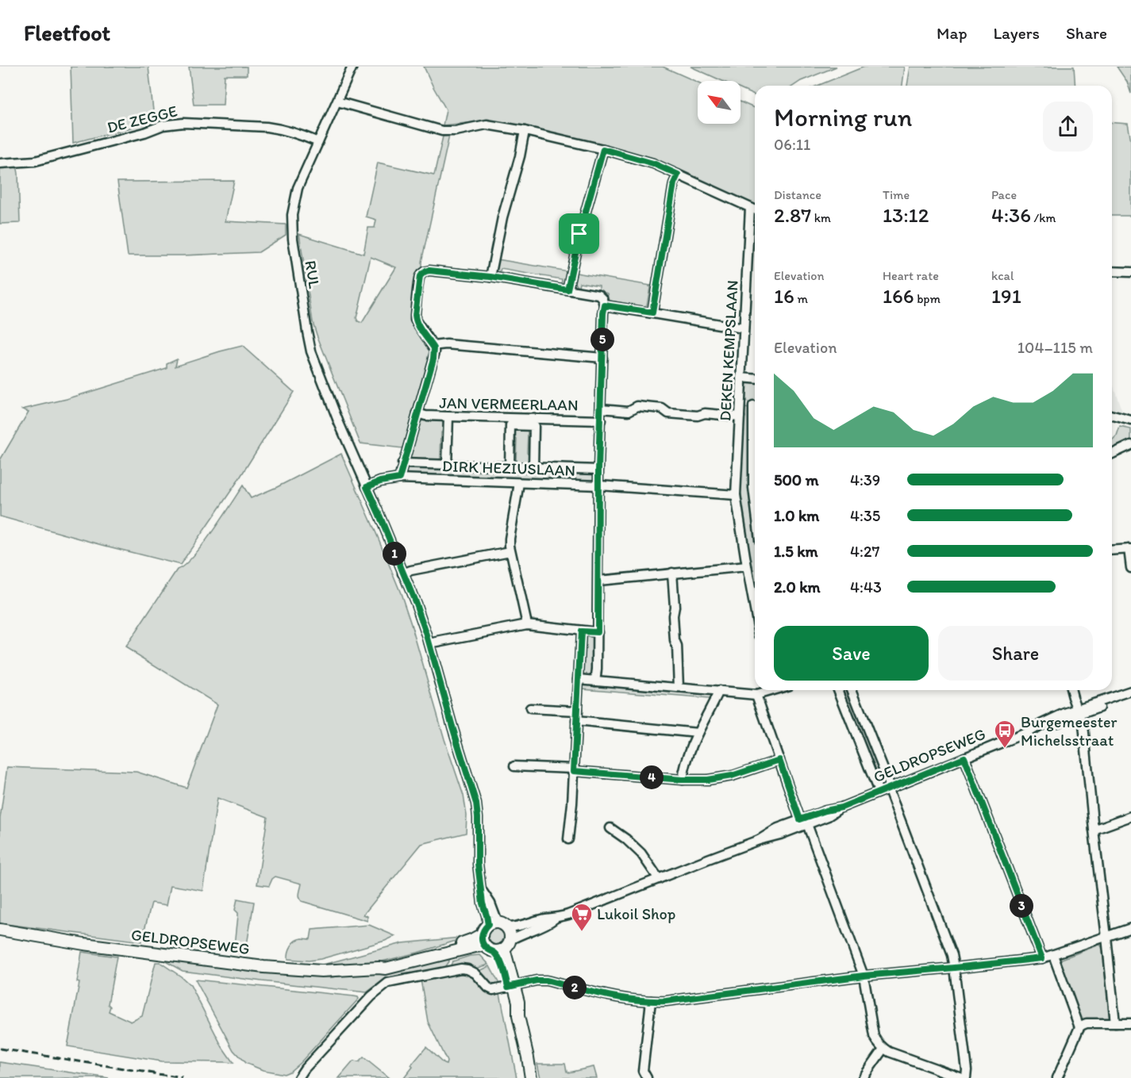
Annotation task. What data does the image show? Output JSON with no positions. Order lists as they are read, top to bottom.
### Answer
{
  "streets": {
    "main road": ["GELDROPSEWEG"],
    "street": [
      "DE ZEGGE",
      "RUL",
      "DEKEN KEMPSLAAN",
      "JAN VERMEERLAAN",
      "DIRK HEZIUSLAAN"
    ]
  },
  "crossings": [
    ["DE ZEGGE", "RUL"],
    ["RUL", "DIRK HEZIUSLAAN"],
    ["RUL", "GELDROPSEWEG"],
    ["DEKEN KEMPSLAAN", "DIRK HEZIUSLAAN"],
    ["JAN VERMEERLAAN", "DIRK HEZIUSLAAN"]
  ],
  "places": {
    "bus stop": ["Burgemeester Michelsstraat"],
    "supermarket": ["Lukoil Shop"]
  },
  "north": "top left",
  "page": {
    "header": "Fleetfoot",
    "nav": ["Map", "Layers", "Share"],
    "heading": ["Morning run", "06:11"],
    "stats": [
      ["Distance", "2.87 km"],
      ["Time", "13:12"],
      ["Pace", "4:36 /km"],
      ["Elevation", "16 m"],
      ["Heart rate", "166 bpm"],
      ["kcal", "191"]
    ],
    "pins": [
      "5",
      "1",
      "4",
      "3",
      "2"
    ],
    "chart": ["Elevation", "104–115 m"],
    "list": [
      {
        "name": "500 m",
        "note": "4:39"
      },
      {
        "name": "1.0 km",
        "note": "4:35"
      },
      {
        "name": "1.5 km",
        "note": "4:27"
      },
      {
        "name": "2.0 km",
        "note": "4:43"
      }
    ],
    "buttons": ["Save", "Share"]
  }
}
